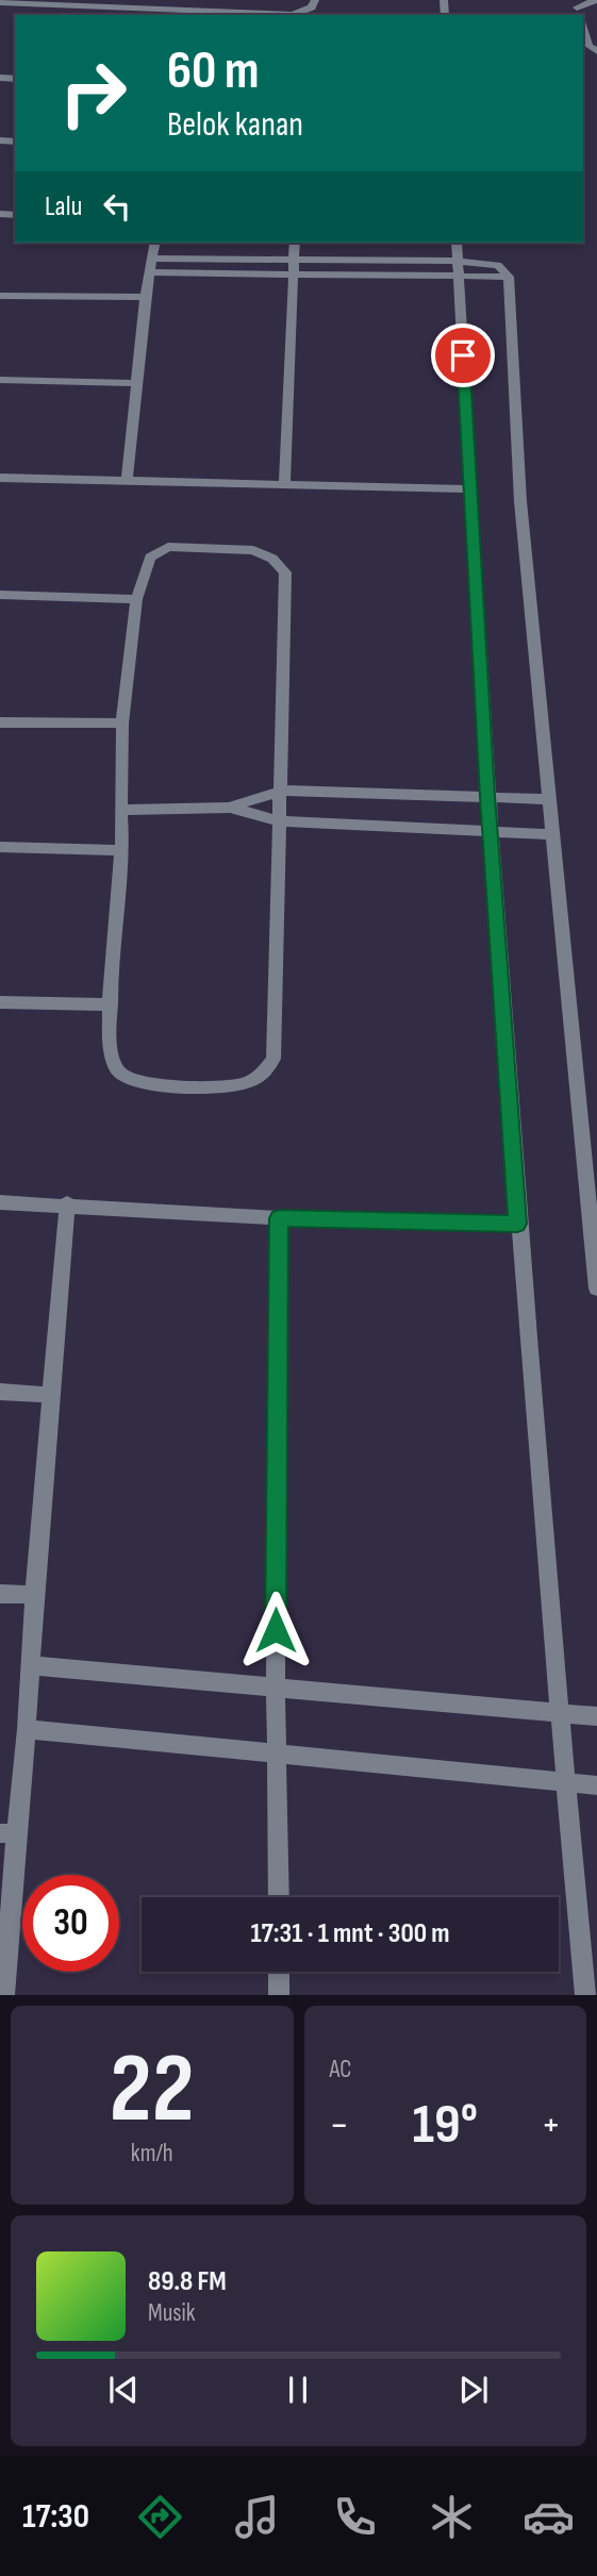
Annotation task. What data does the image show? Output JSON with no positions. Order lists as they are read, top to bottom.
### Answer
{
  "page": {
    "turn": ["60 m", "Belok kanan"],
    "then": "Lalu",
    "limit": "30",
    "trip": "17:31 · 1 mnt · 300 m",
    "tile": [
      ["22", "km/h"],
      "AC"
    ],
    "heat": ["−", "19°", "+"],
    "song": ["89.8 FM", "Musik"],
    "tabs": "17:30"
  }
}
